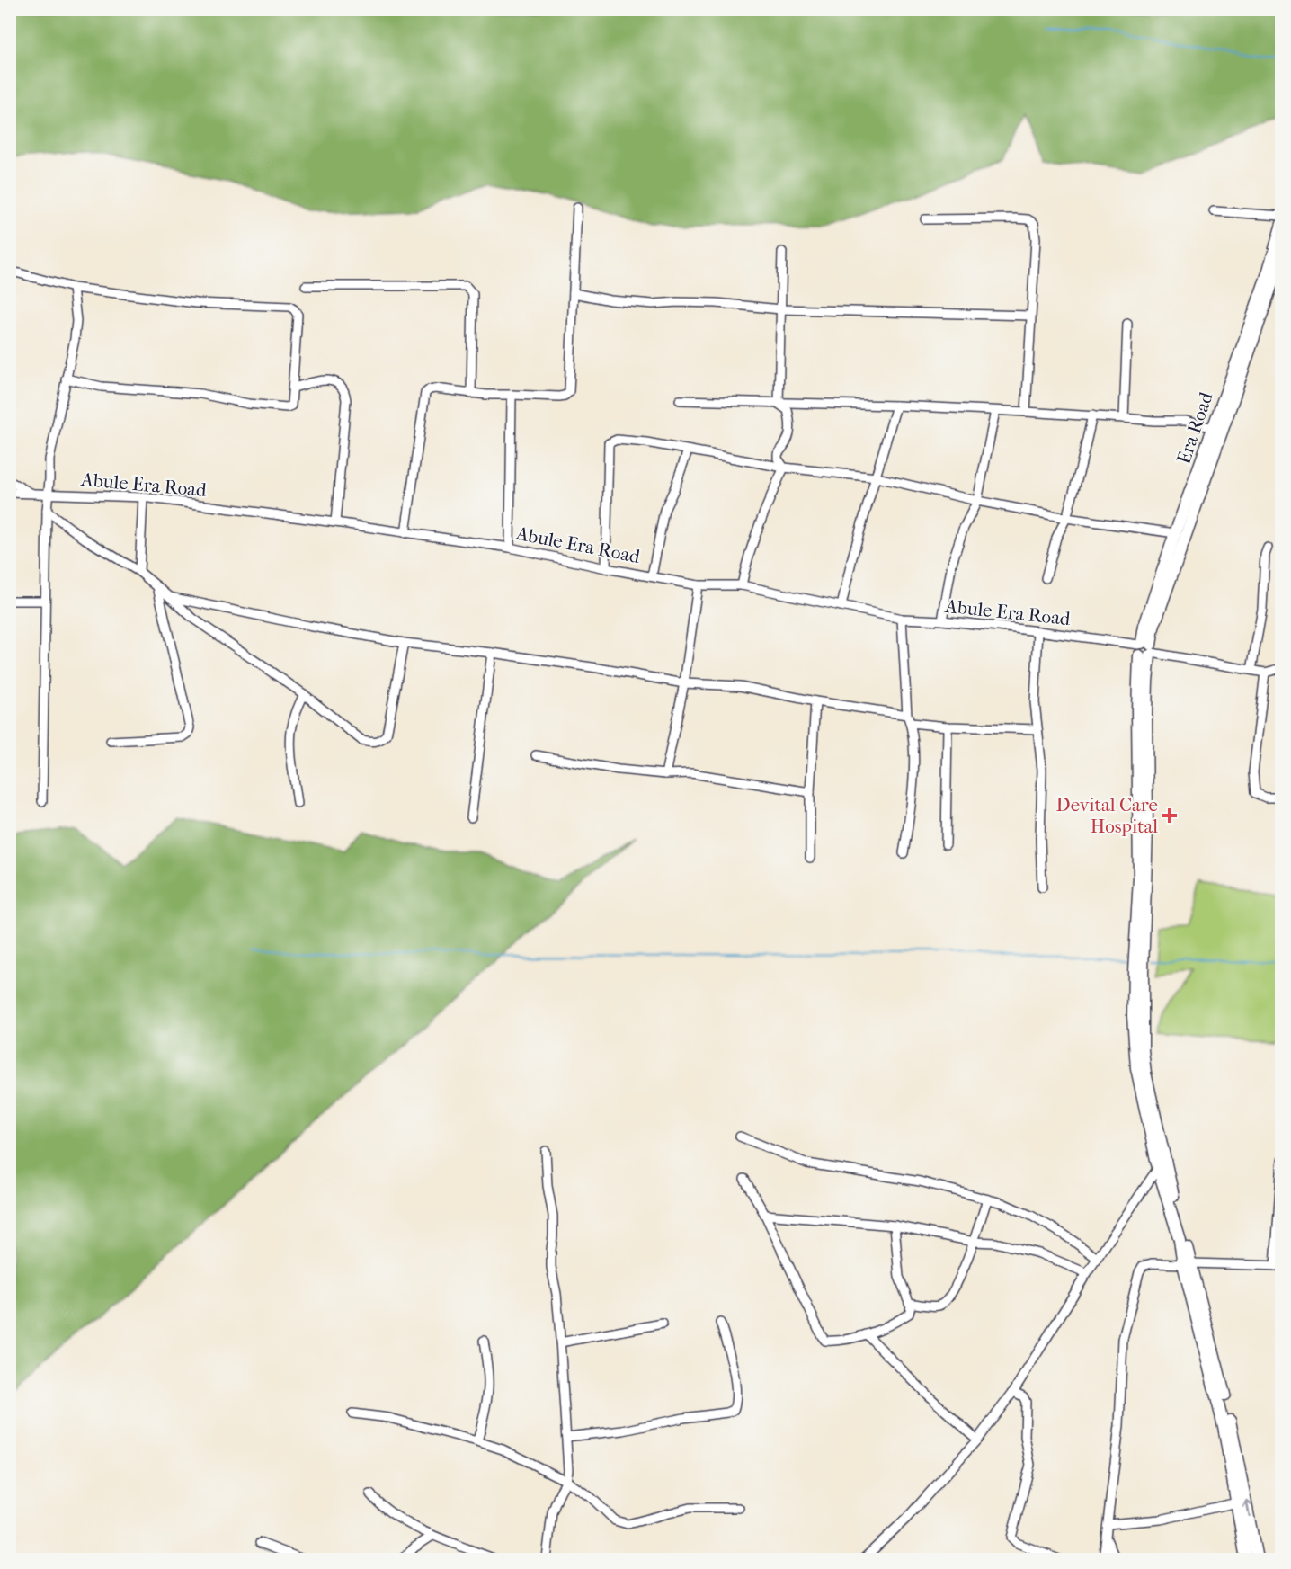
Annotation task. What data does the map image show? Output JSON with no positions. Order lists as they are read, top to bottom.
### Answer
{
  "streets": {
    "main road": ["Era Road"],
    "street": ["Abule Era Road"]
  },
  "crossings": [
    ["Era Road", "Abule Era Road"]
  ],
  "places": {
    "health": ["Devital Care Hospital"]
  }
}
